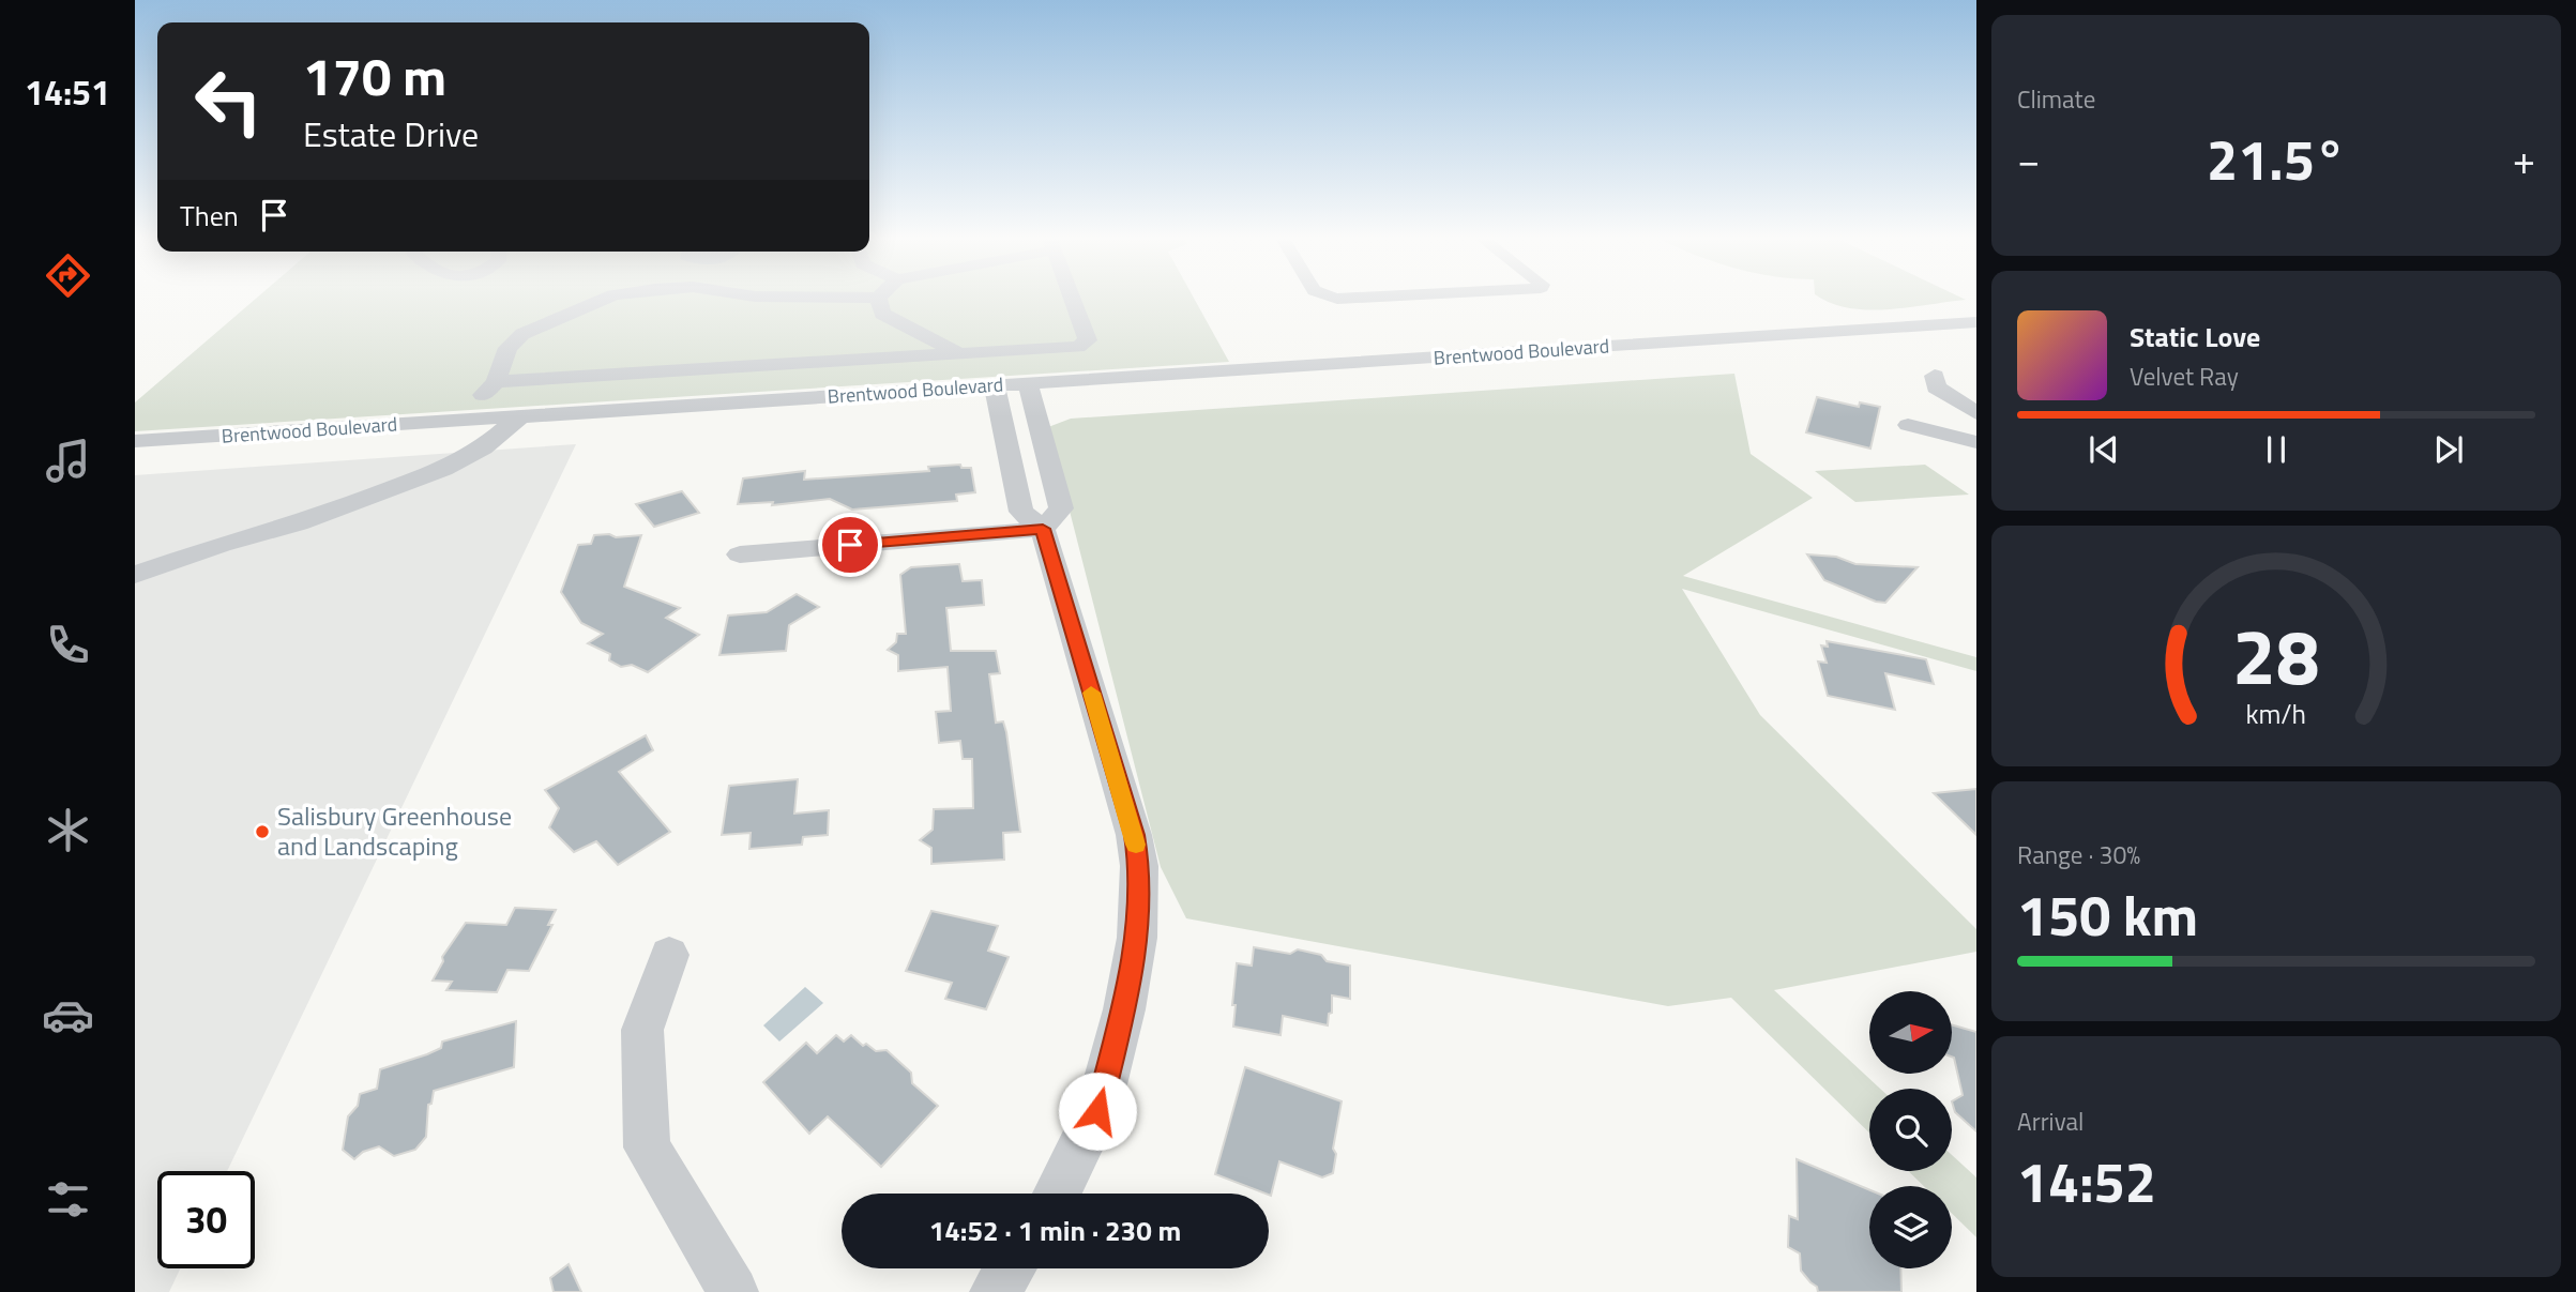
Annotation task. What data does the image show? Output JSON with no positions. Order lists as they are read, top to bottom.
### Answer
{
  "streets": {
    "street": ["Brentwood Boulevard"]
  },
  "places": ["Salisbury Greenhouse and Landscaping"],
  "north": "right",
  "page": {
    "tabs": "14:51",
    "tile": [
      "Climate",
      ["Range · 30%", "150 km"],
      ["Arrival", "14:52"]
    ],
    "turn": ["170 m", "Estate Drive"],
    "heat": ["−", "21.5°", "+"],
    "then": "Then",
    "song": ["Static Love", "Velvet Ray"],
    "limit": "30",
    "trip": "14:52 · 1 min · 230 m",
    "gauge": ["28", "km/h"]
  }
}
